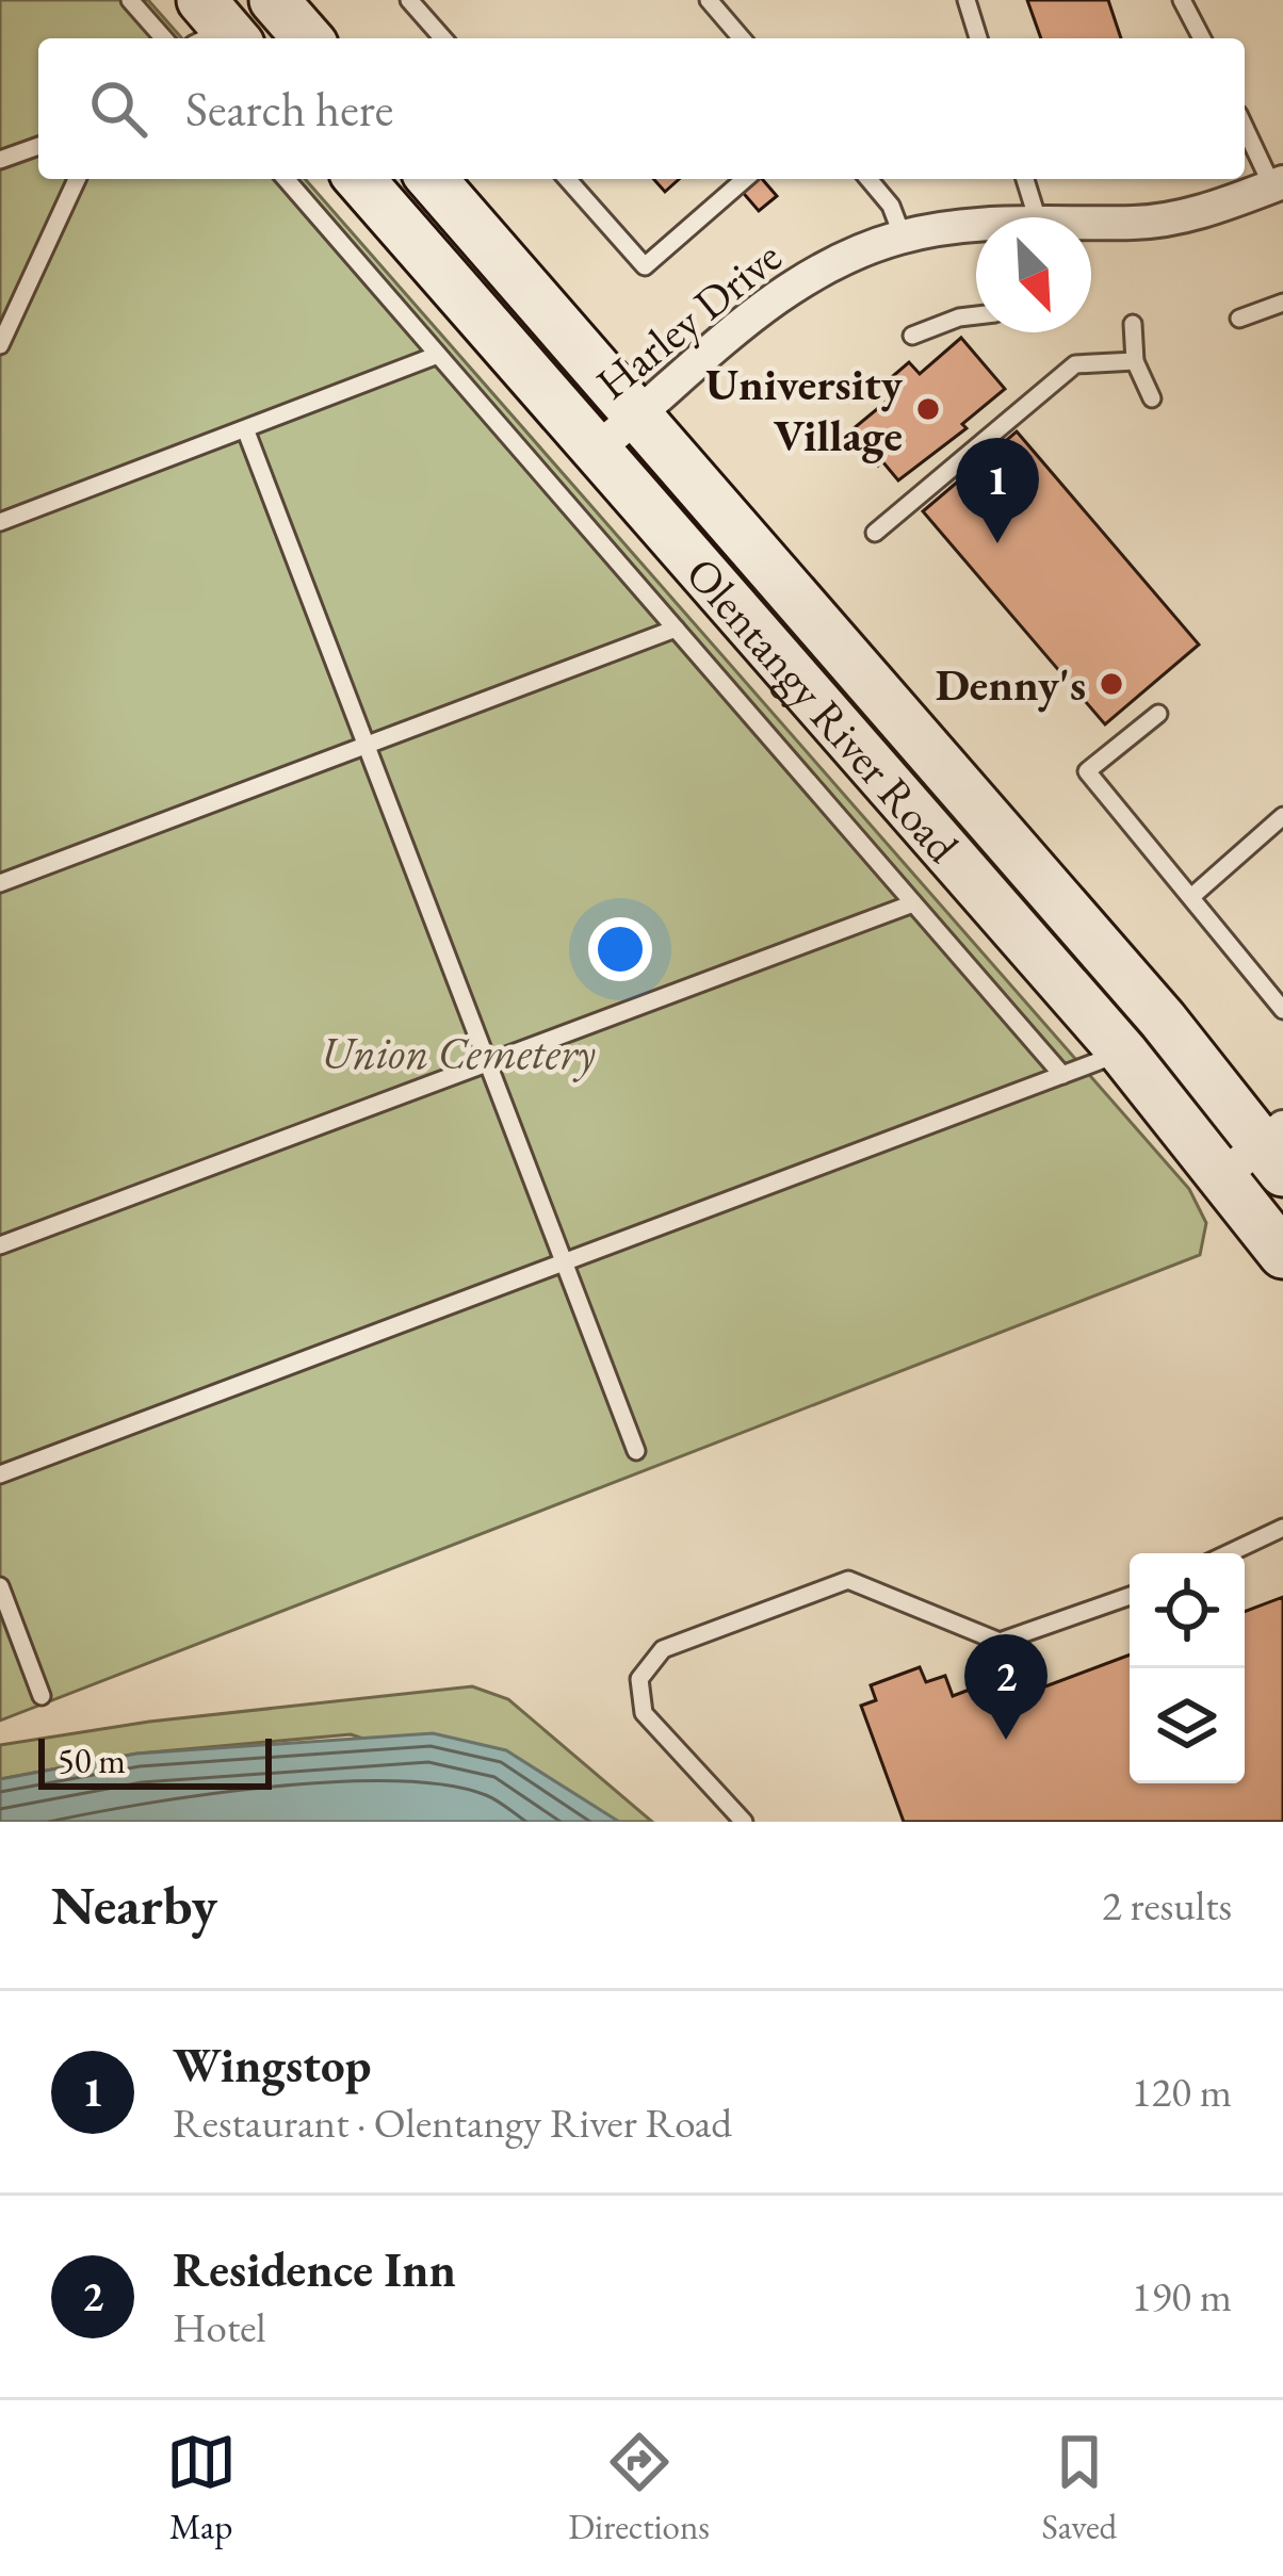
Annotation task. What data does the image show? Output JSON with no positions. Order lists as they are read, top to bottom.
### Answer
{
  "streets": {
    "main road": ["Olentangy River Road"],
    "street": ["Harley Drive"]
  },
  "crossings": [
    ["Harley Drive", "Olentangy River Road"]
  ],
  "parks": ["Union Cemetery"],
  "places": ["University Village", "Denny's"],
  "scale_bar": "50 m",
  "north": "bottom right",
  "page": {
    "search": "Search here",
    "pins": ["1", "2"],
    "scale": "50 m",
    "heading": ["Nearby", "2 results"],
    "list": [
      {
        "mark": "1",
        "name": "Wingstop",
        "note": "Restaurant · Olentangy River Road",
        "value": "120 m"
      },
      {
        "mark": "2",
        "name": "Residence Inn",
        "note": "Hotel",
        "value": "190 m"
      }
    ],
    "nav": ["Map", "Directions", "Saved"]
  }
}
